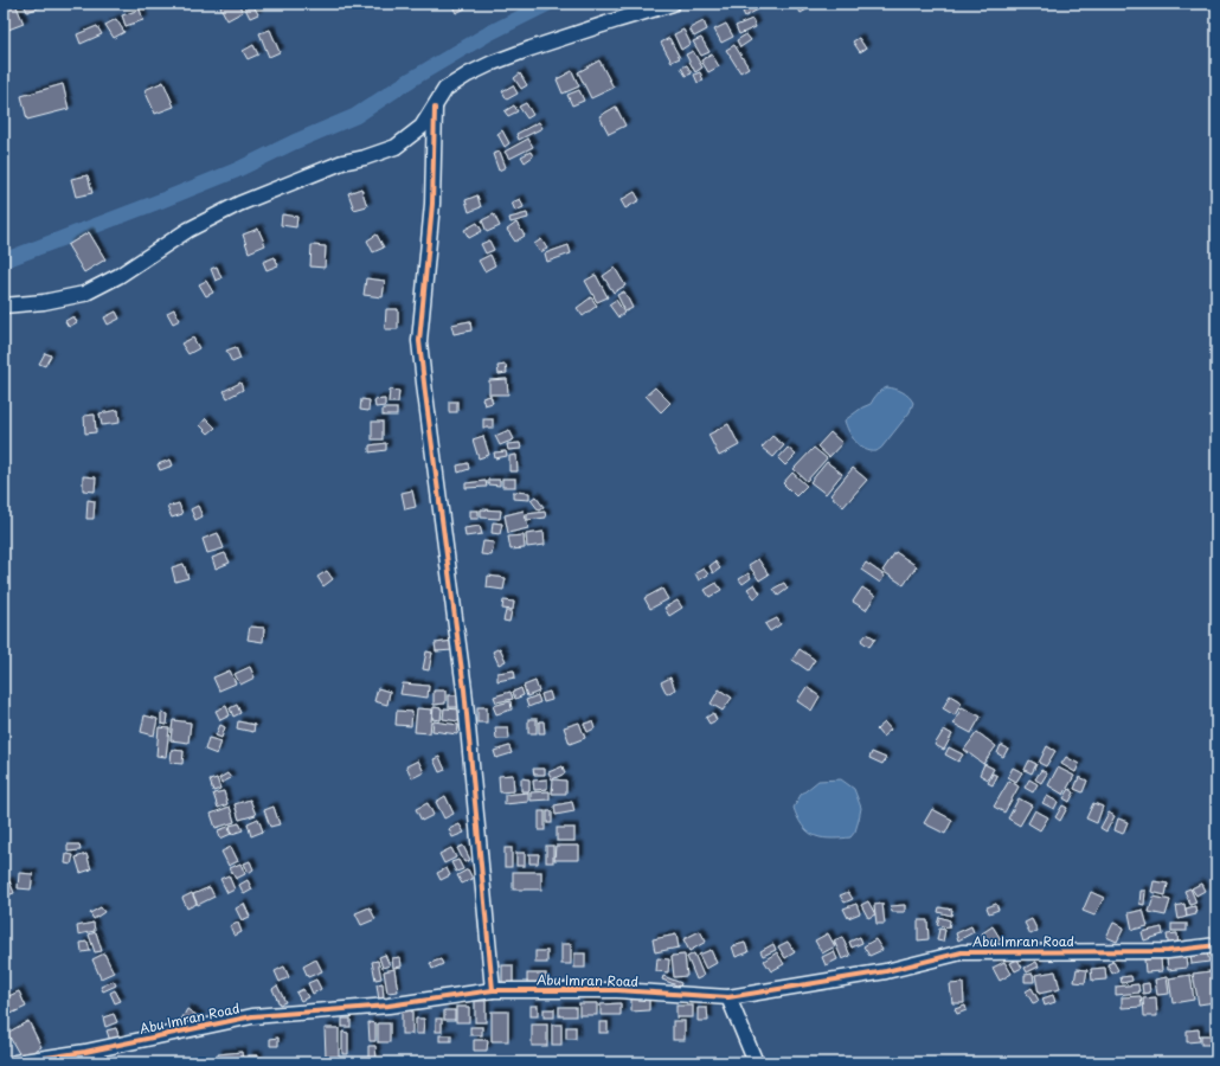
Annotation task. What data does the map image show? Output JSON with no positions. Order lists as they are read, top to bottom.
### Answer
{
  "streets": {
    "street": ["Abu Imran Road"]
  }
}
